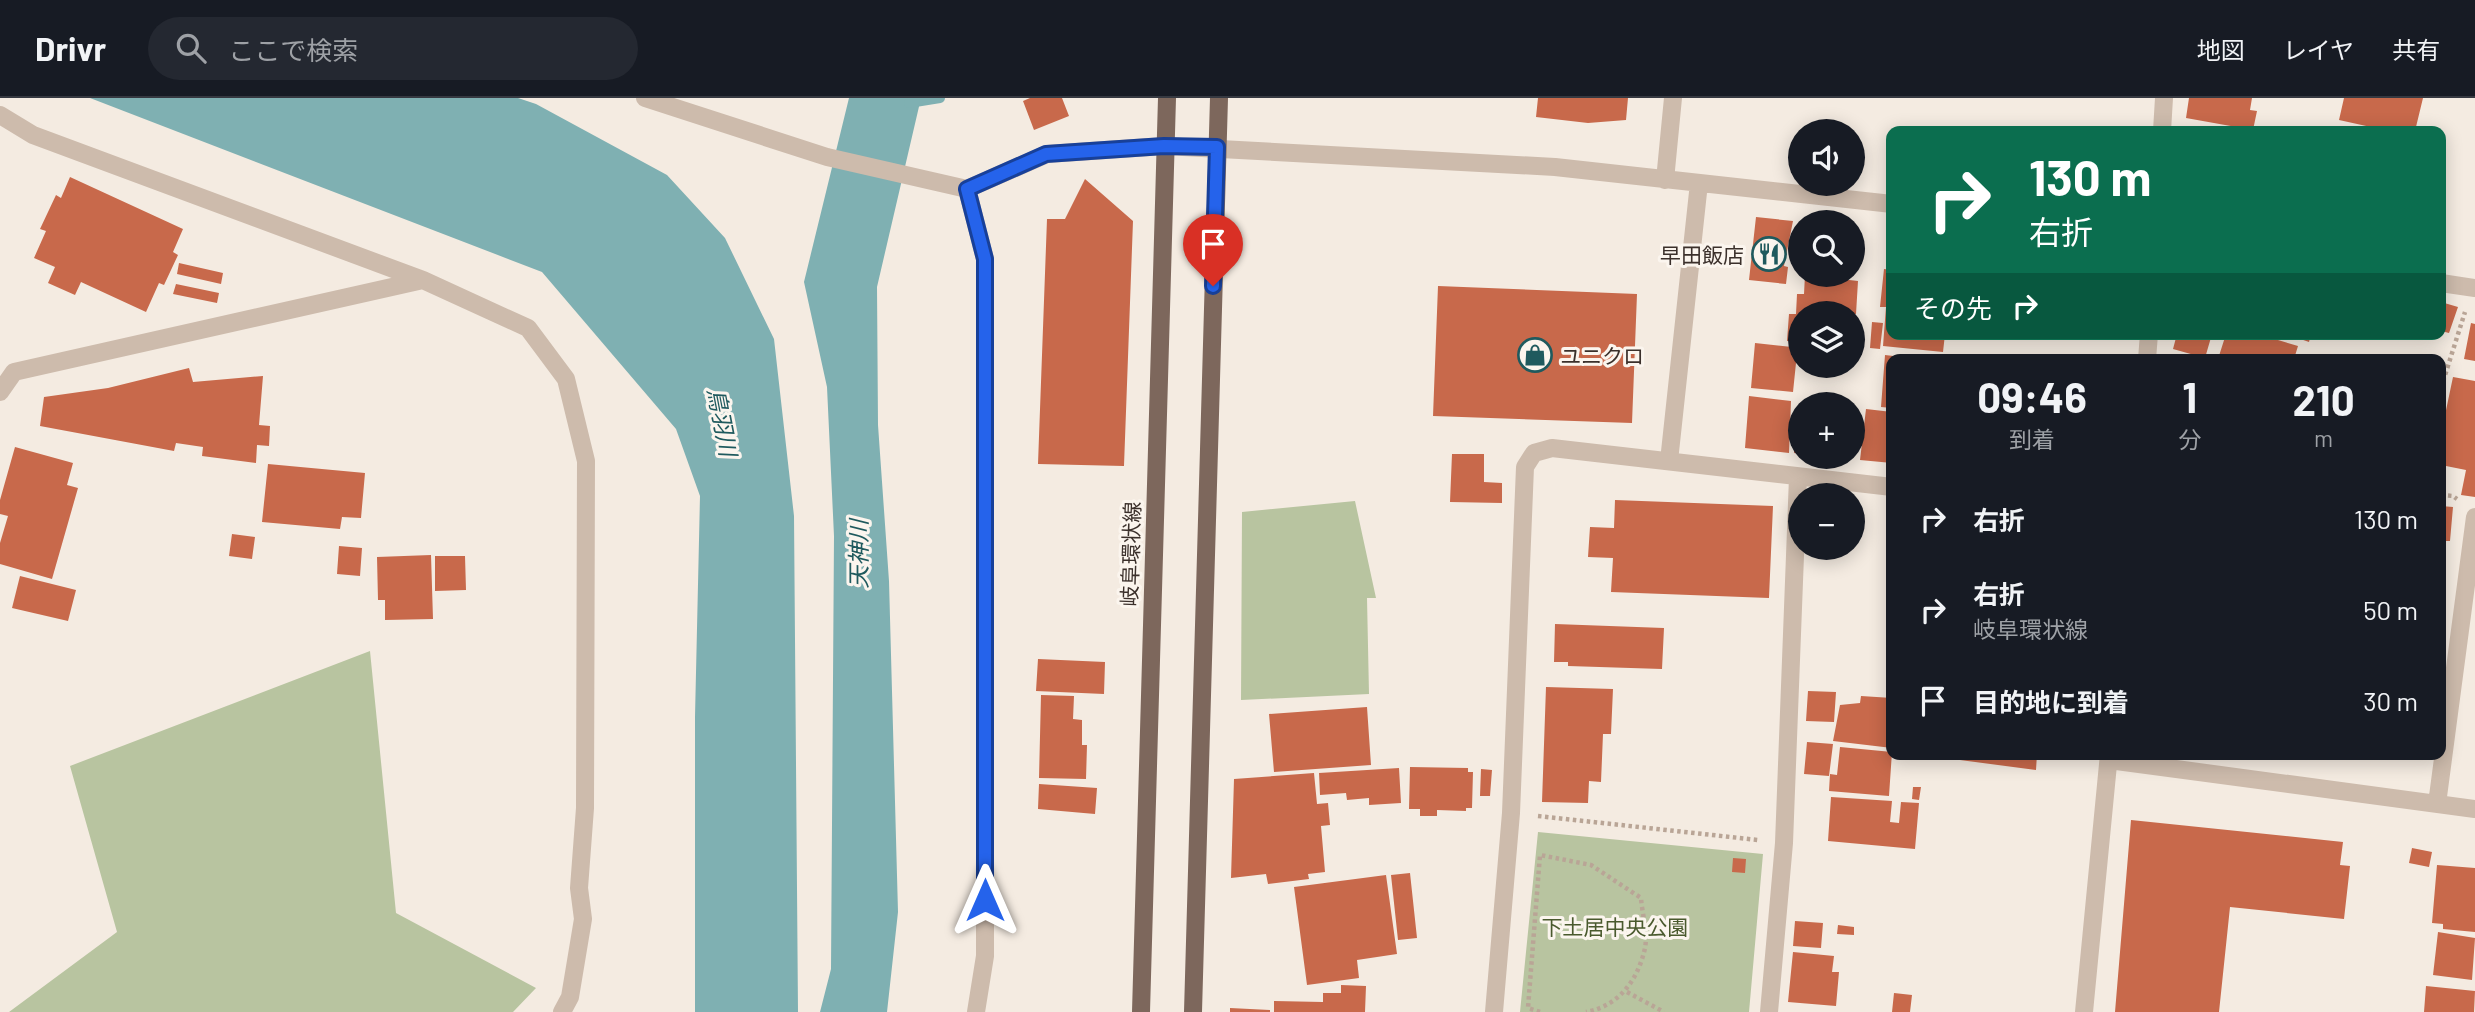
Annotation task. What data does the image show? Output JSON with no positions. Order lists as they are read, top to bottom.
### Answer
{
  "streets": {
    "main road": ["岐阜環状線"]
  },
  "water": ["鳥羽川", "天神川"],
  "parks": ["下土居中央公園"],
  "places": {
    "restaurant": ["早田飯店"],
    "shop": ["ユニクロ"]
  },
  "page": {
    "header": "Drivr",
    "search": "ここで検索",
    "nav": ["地図", "レイヤ", "共有"],
    "map_buttons": ["+", "−"],
    "turn": ["130 m", "右折"],
    "then": "その先",
    "eta": [
      "09:46",
      "到着",
      "1",
      "分",
      "210",
      "m"
    ],
    "list": [
      {
        "name": "右折",
        "value": "130 m"
      },
      {
        "name": "右折",
        "note": "岐阜環状線",
        "value": "50 m"
      },
      {
        "name": "目的地に到着",
        "value": "30 m"
      }
    ]
  }
}
